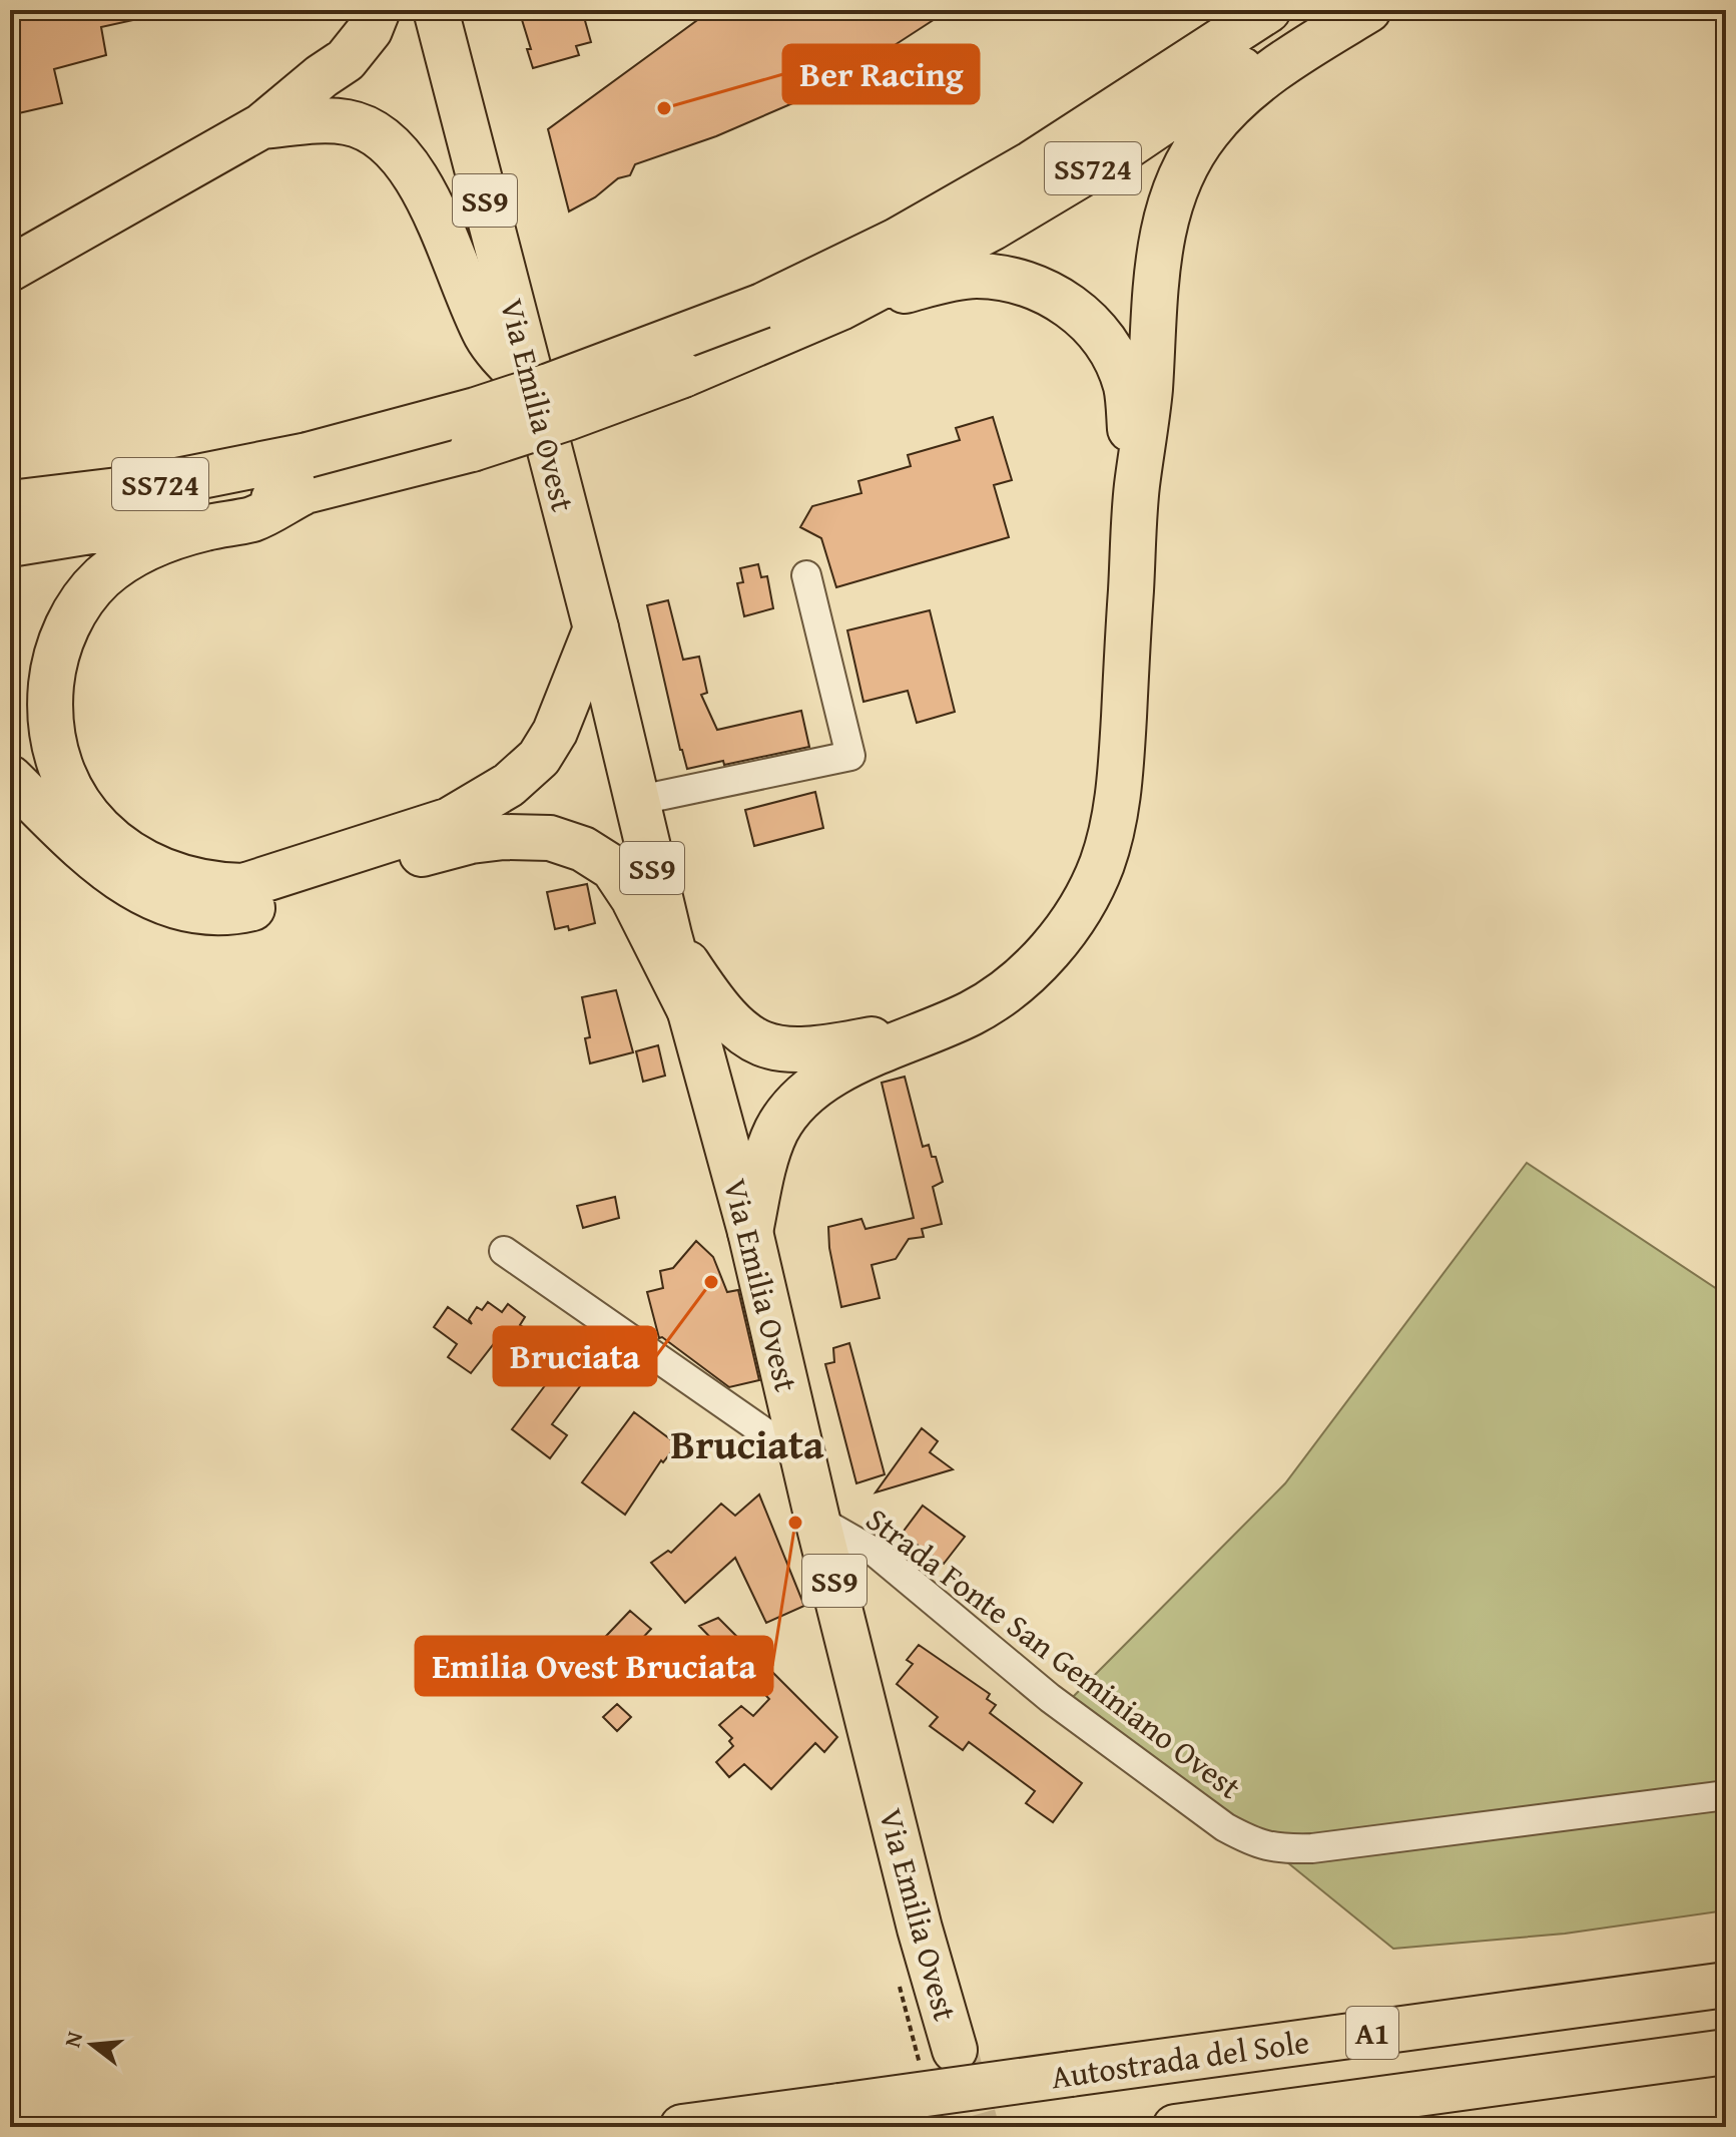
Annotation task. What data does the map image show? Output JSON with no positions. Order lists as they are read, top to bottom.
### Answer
{
  "streets": {
    "main road": [
      "SS724",
      "SS9",
      "Via Emilia Ovest",
      "A1",
      "Autostrada del Sole"
    ],
    "street": ["Strada Fonte San Geminiano Ovest"]
  },
  "crossings": [
    ["Via Emilia Ovest", "Strada Fonte San Geminiano Ovest"]
  ],
  "districts": ["Bruciata"],
  "places": ["Ber Racing", "Bruciata", "Emilia Ovest Bruciata"],
  "north": "left"
}
